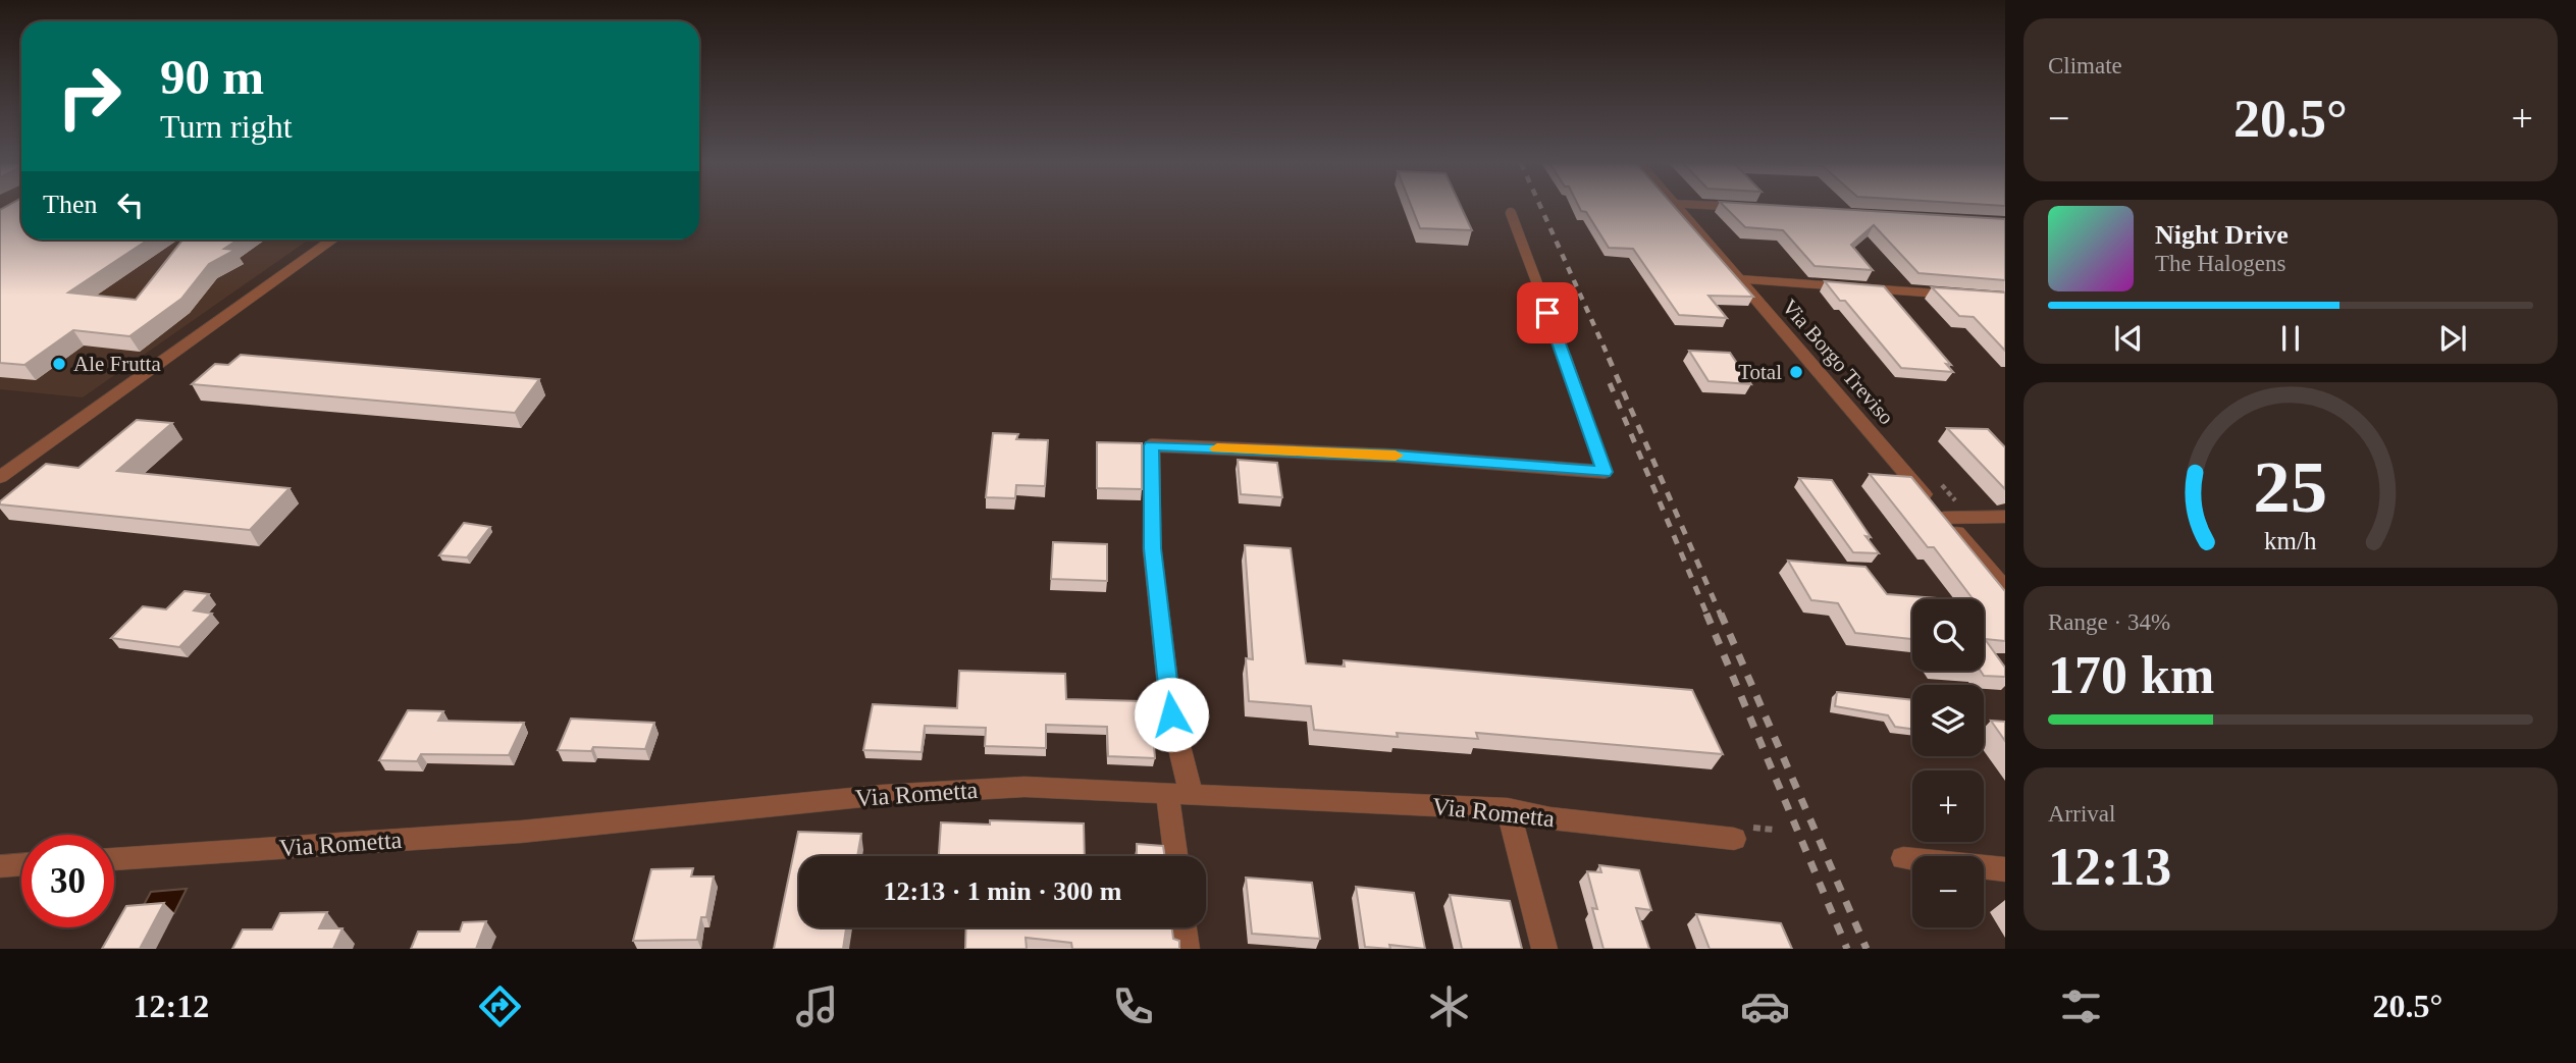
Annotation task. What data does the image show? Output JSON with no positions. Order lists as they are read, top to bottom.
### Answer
{
  "streets": {
    "street": ["Via Borgo Treviso", "Via Rometta"]
  },
  "places": ["Ale Frutta", "Total"],
  "page": {
    "tile": [
      "Climate",
      ["Range · 34%", "170 km"],
      ["Arrival", "12:13"]
    ],
    "turn": ["90 m", "Turn right"],
    "heat": ["−", "20.5°", "+"],
    "then": "Then",
    "song": ["Night Drive", "The Halogens"],
    "map_buttons": ["+", "−"],
    "limit": "30",
    "trip": "12:13 · 1 min · 300 m",
    "tabs": ["12:12", "20.5°"],
    "gauge": ["25", "km/h"]
  }
}
